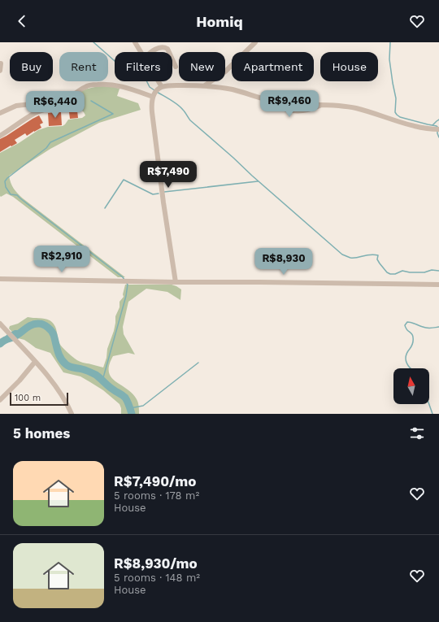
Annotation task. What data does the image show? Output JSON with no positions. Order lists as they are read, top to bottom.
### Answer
{
  "scale_bar": "100 m",
  "north": "top",
  "page": {
    "header": "Homiq",
    "chip": [
      "Buy",
      "Rent",
      "Filters",
      "New",
      "Apartment",
      "House"
    ],
    "price": [
      "R$9,460",
      "R$6,440",
      "R$7,490",
      "R$2,910",
      "R$8,930"
    ],
    "scale": "100 m",
    "heading": "5 homes",
    "list": [
      {
        "name": "R$7,490/mo",
        "note": "5 rooms · 178 m² · House"
      },
      {
        "name": "R$8,930/mo",
        "note": "5 rooms · 148 m² · House"
      }
    ]
  }
}
